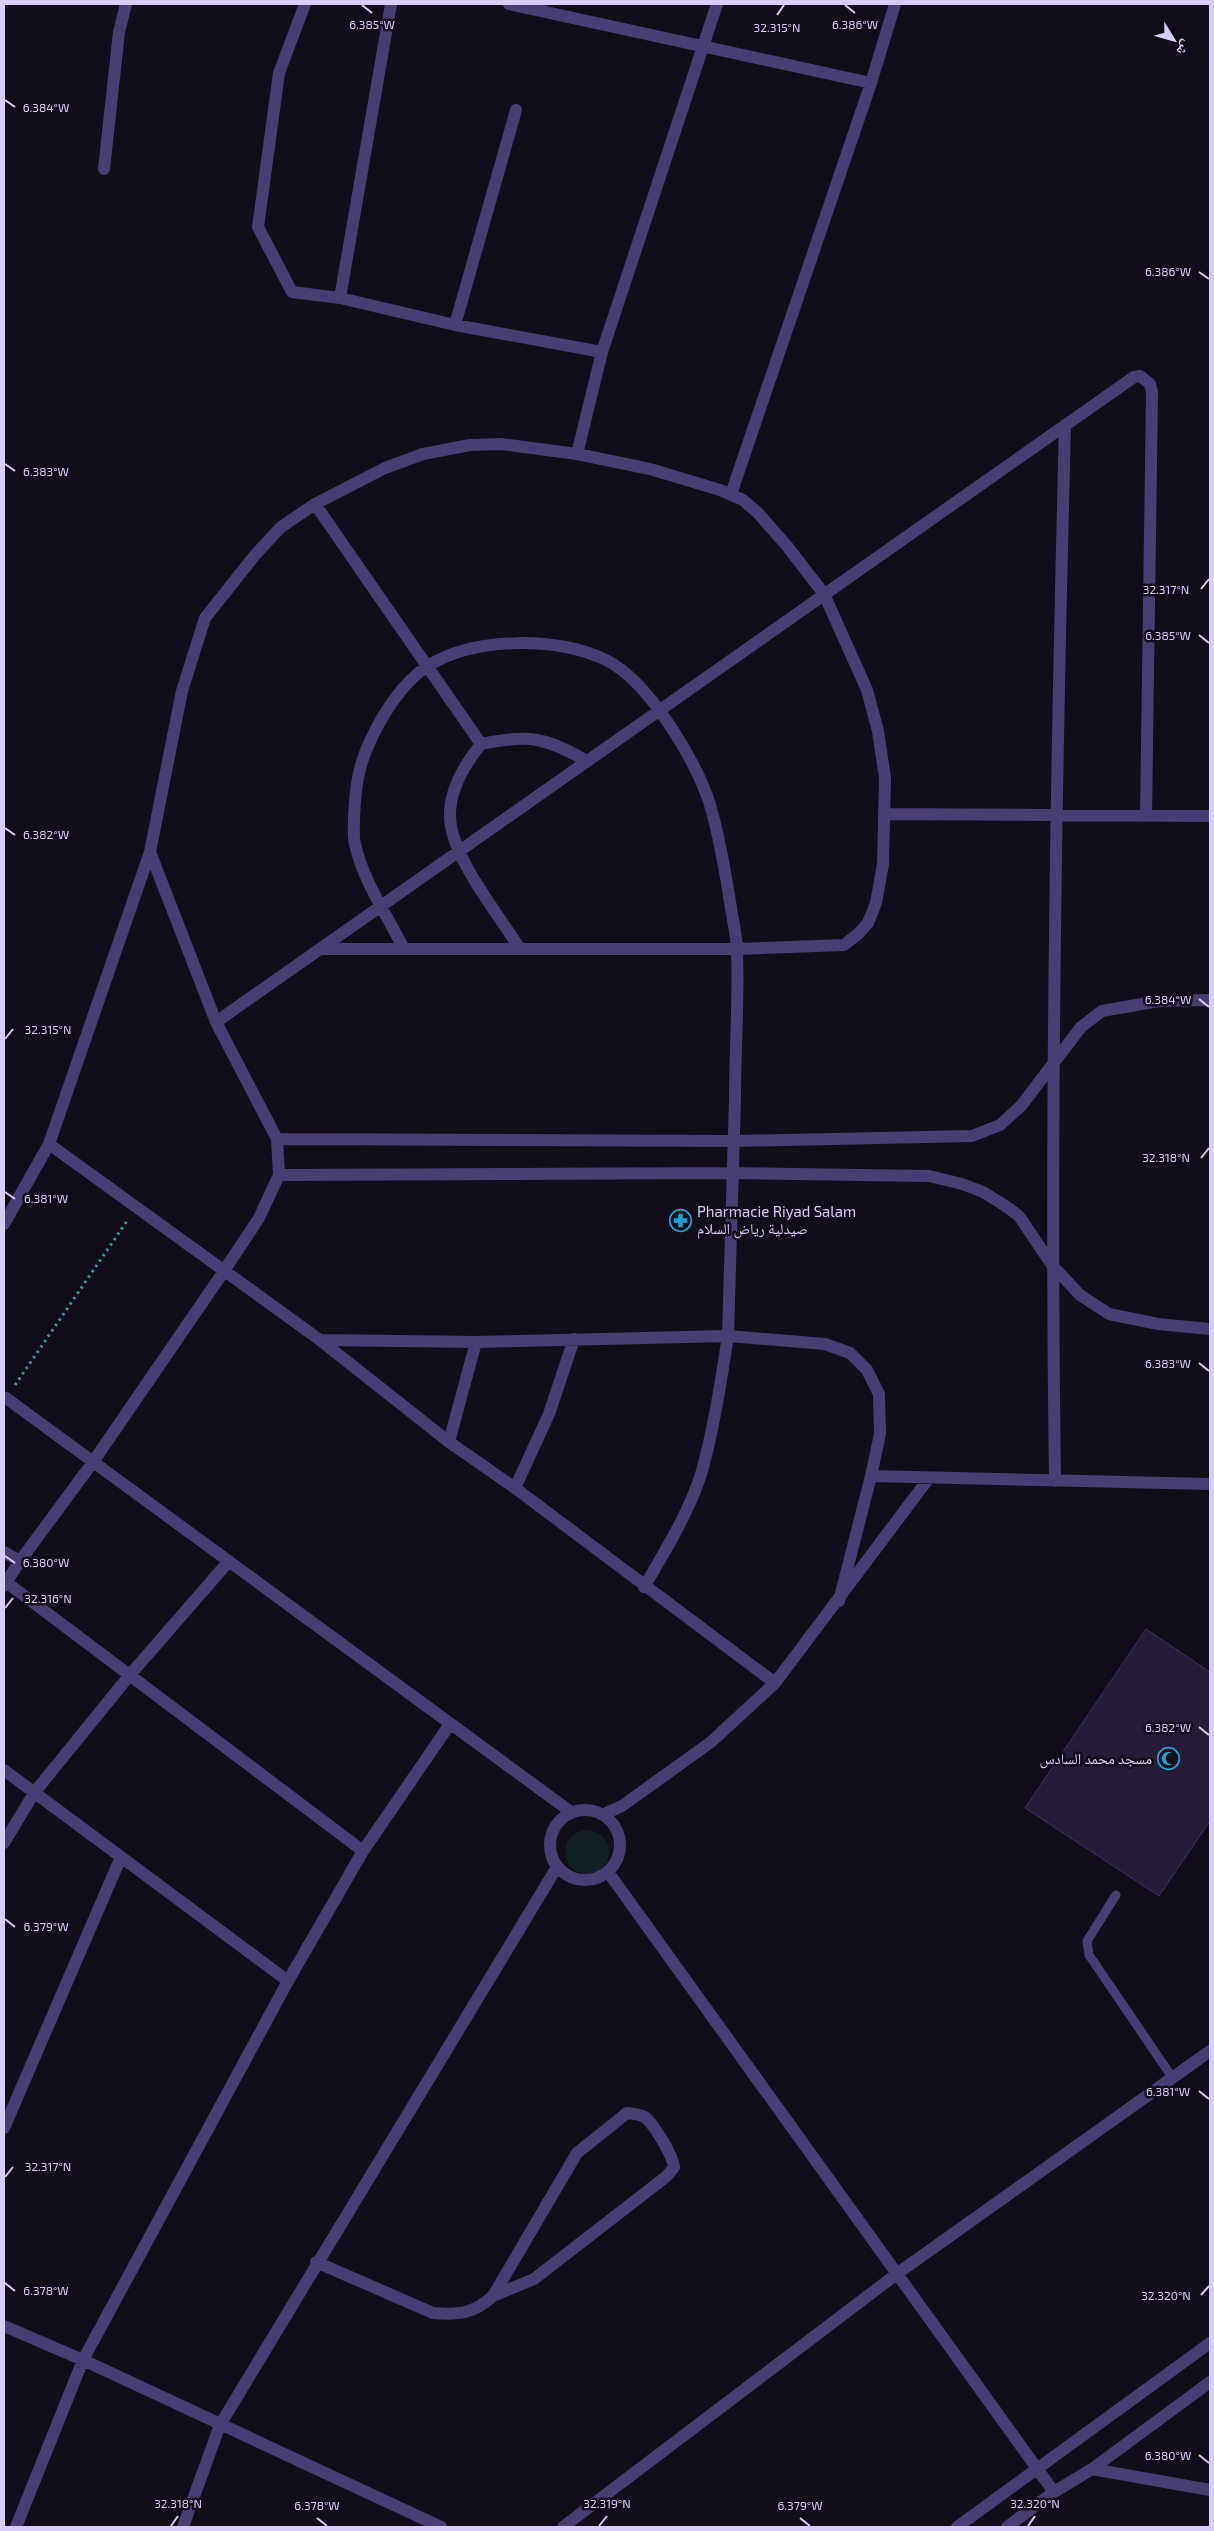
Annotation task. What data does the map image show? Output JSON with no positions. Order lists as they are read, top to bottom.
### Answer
{
  "places": {
    "pharmacy": ["Pharmacie Riyad Salam صيدلية رياض السلام"],
    "mosque": ["مسجد محمد السادس"]
  },
  "north": "bottom right",
  "coordinates": [
    "6.385°W",
    "6.386°W",
    "32.315°N",
    "6.384°W",
    "6.383°W",
    "32.317°N",
    "6.382°W",
    "32.318°N",
    "6.381°W",
    "6.380°W",
    "32.316°N",
    "6.379°W",
    "6.378°W",
    "32.320°N",
    "32.319°N"
  ]
}
